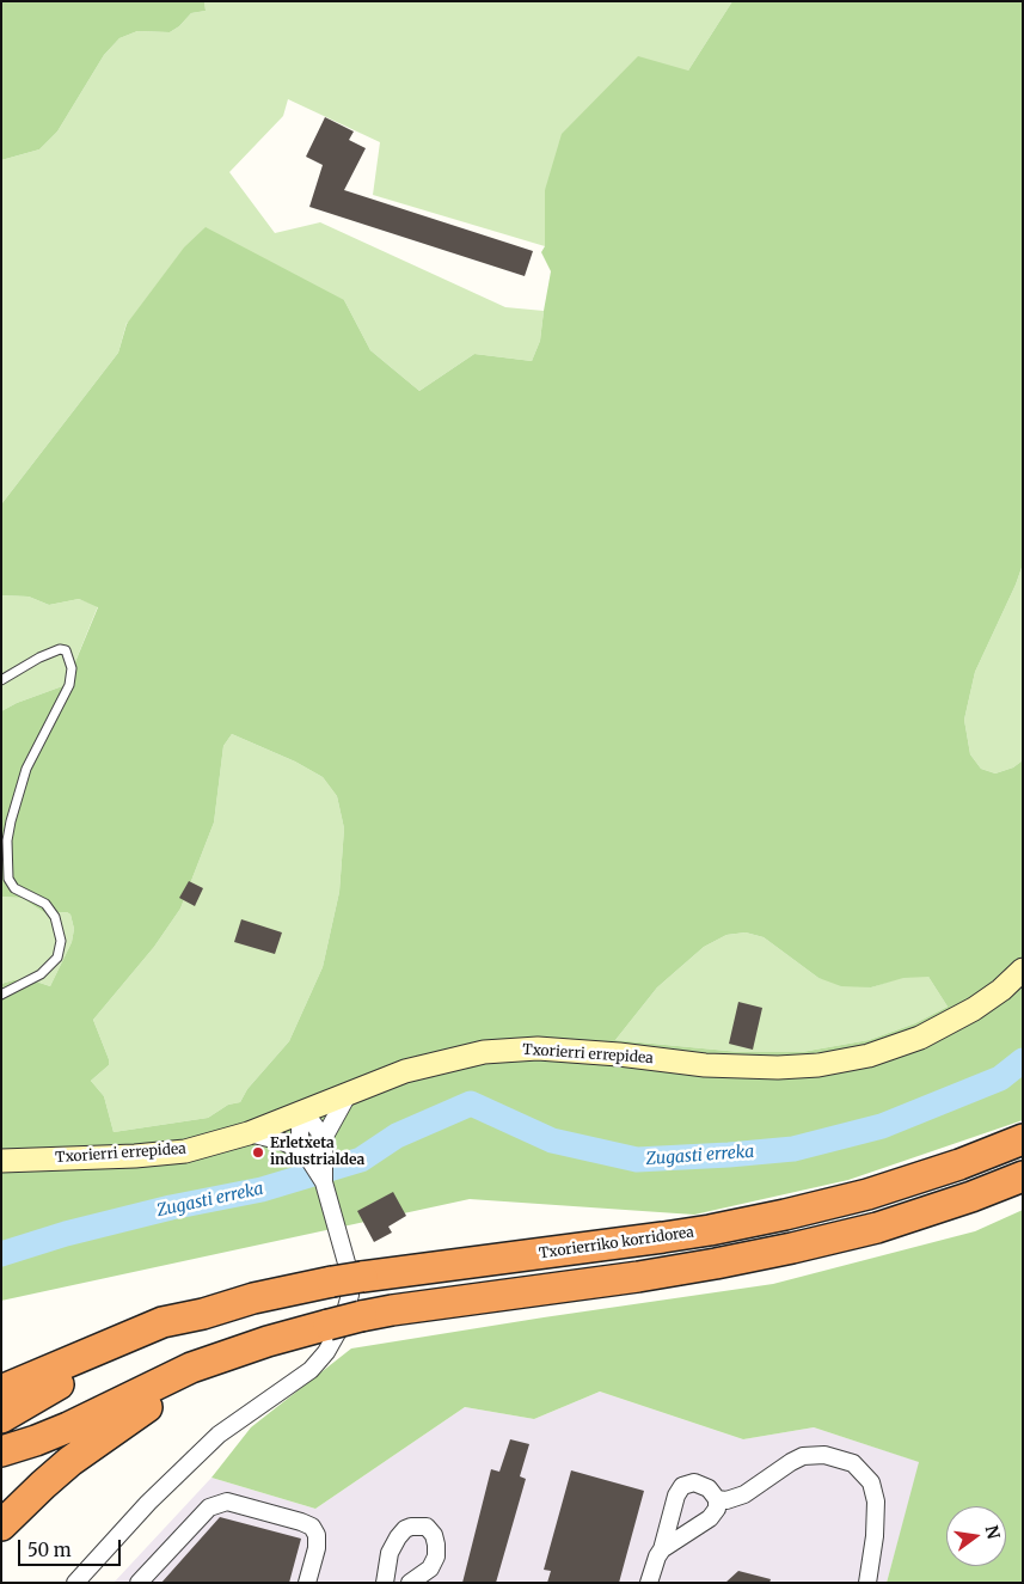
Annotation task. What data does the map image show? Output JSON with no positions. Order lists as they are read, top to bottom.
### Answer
{
  "streets": {
    "highway": ["Txorierriko korridorea"],
    "main road": ["Txorierri errepidea"]
  },
  "water": ["Zugasti erreka"],
  "places": ["Erletxeta industrialdea"],
  "scale_bar": "50 m",
  "north": "right"
}
